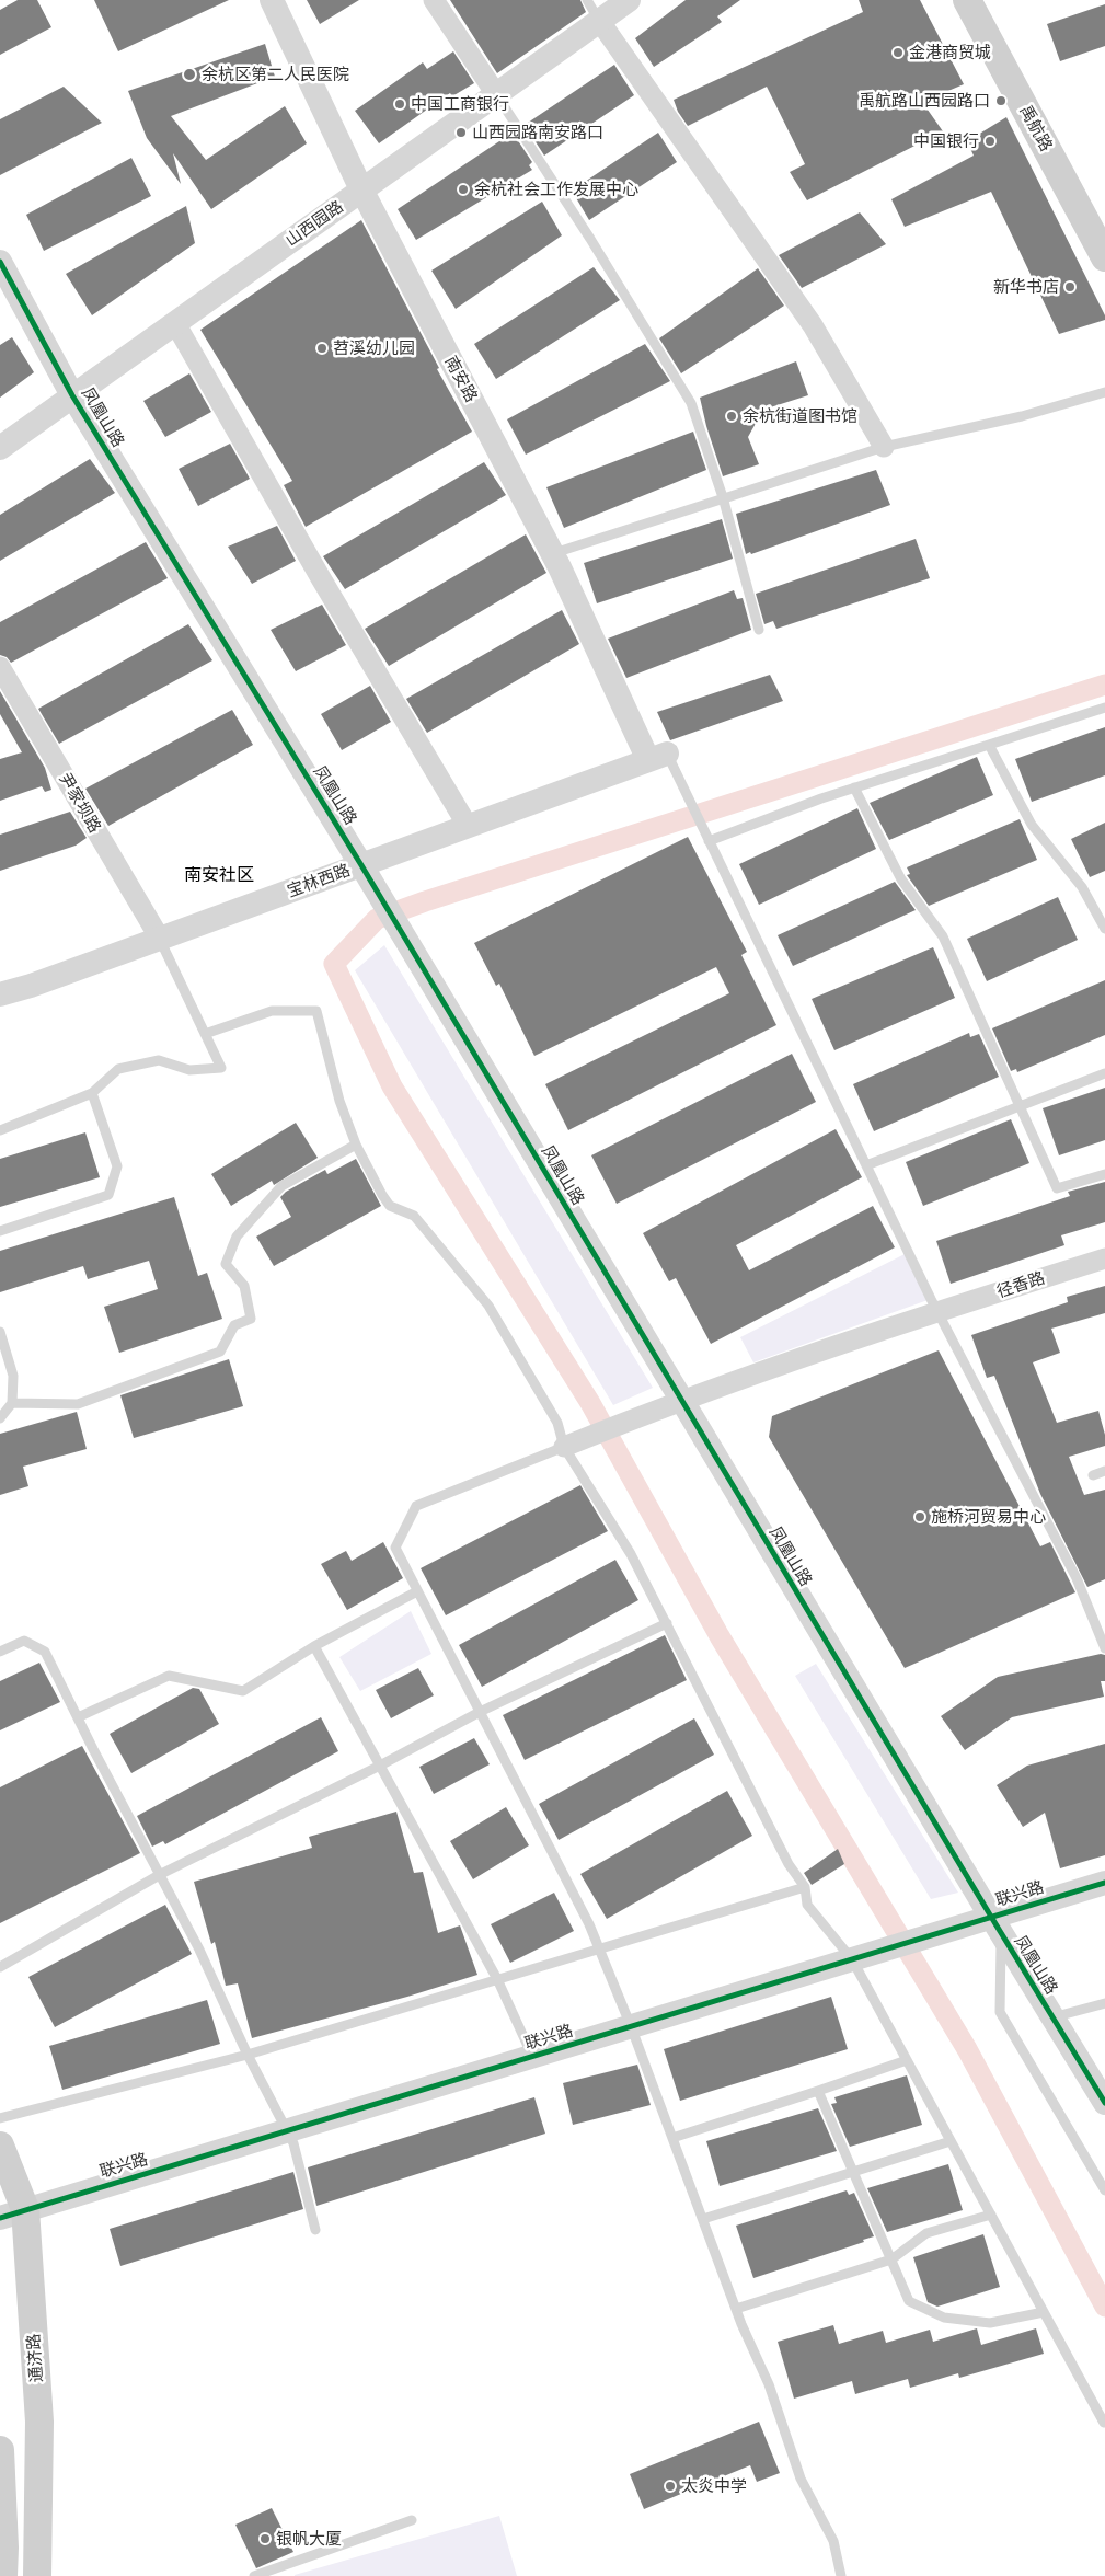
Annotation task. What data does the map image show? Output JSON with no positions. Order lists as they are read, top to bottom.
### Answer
{
  "streets": {
    "main road": ["禹航路", "通济路"],
    "street": [
      "山西园路",
      "南安路",
      "凤凰山路",
      "尹家坝路",
      "宝林西路",
      "径香路",
      "联兴路"
    ]
  },
  "crossings": [
    ["山西园路", "南安路"],
    ["山西园路", "凤凰山路"],
    ["南安路", "宝林西路"],
    ["凤凰山路", "宝林西路"],
    ["凤凰山路", "径香路"],
    ["凤凰山路", "联兴路"],
    ["尹家坝路", "宝林西路"],
    ["联兴路", "通济路"]
  ],
  "districts": ["南安社区"],
  "places": [
    "金港商贸城",
    "余杭区第二人民医院",
    "禹航路山西园路口",
    "中国工商银行",
    "山西园路南安路口",
    "中国银行",
    "余杭社会工作发展中心",
    "新华书店",
    "苕溪幼儿园",
    "余杭街道图书馆",
    "施桥河贸易中心",
    "太炎中学",
    "银帆大厦"
  ]
}
